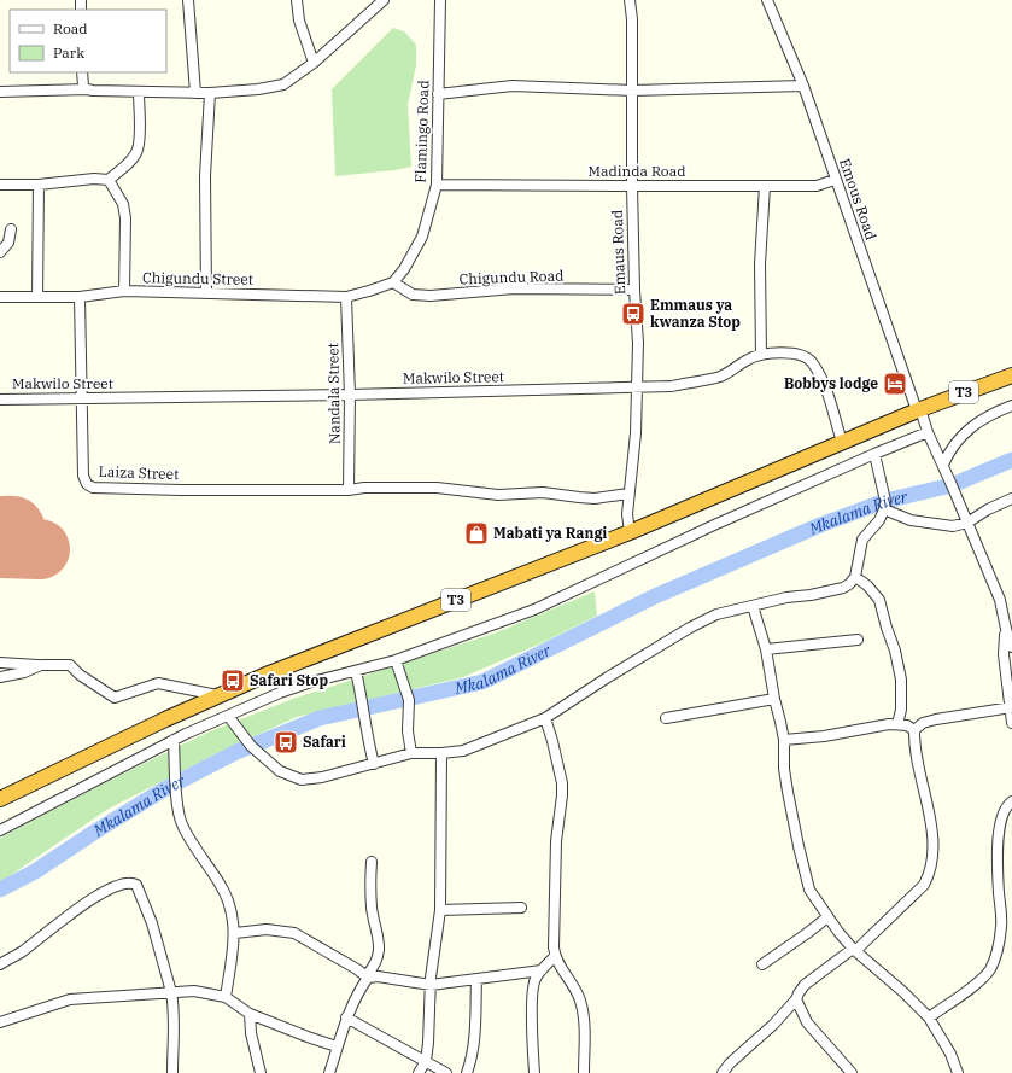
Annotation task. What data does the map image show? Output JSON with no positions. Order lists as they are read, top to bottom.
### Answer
{
  "streets": {
    "highway": ["T3"],
    "street": [
      "Flamingo Road",
      "Madinda Road",
      "Emous Road",
      "Emaus Road",
      "Chigundu Road",
      "Chigundu Street",
      "Makwilo Street",
      "Nandala Street",
      "Laiza Street"
    ]
  },
  "crossings": [
    ["Flamingo Road", "Madinda Road"],
    ["Flamingo Road", "Chigundu Road"],
    ["Flamingo Road", "Chigundu Street"],
    ["Madinda Road", "Emous Road"],
    ["Madinda Road", "Emaus Road"],
    ["Emous Road", "T3"],
    ["Emaus Road", "Chigundu Road"],
    ["Emaus Road", "Makwilo Street"],
    ["Emaus Road", "T3"],
    ["Chigundu Road", "Chigundu Street"],
    ["Chigundu Street", "Nandala Street"],
    ["Chigundu Street", "Laiza Street"],
    ["Makwilo Street", "T3"],
    ["Makwilo Street", "Nandala Street"],
    ["Makwilo Street", "Laiza Street"],
    ["Nandala Street", "Laiza Street"]
  ],
  "water": ["Mkalama River"],
  "places": {
    "bus stop": ["Emmaus ya kwanza Stop", "Safari Stop", "Safari"],
    "hotel": ["Bobbys lodge"],
    "shop": ["Mabati ya Rangi"]
  },
  "legend": ["Road", "Park"]
}
